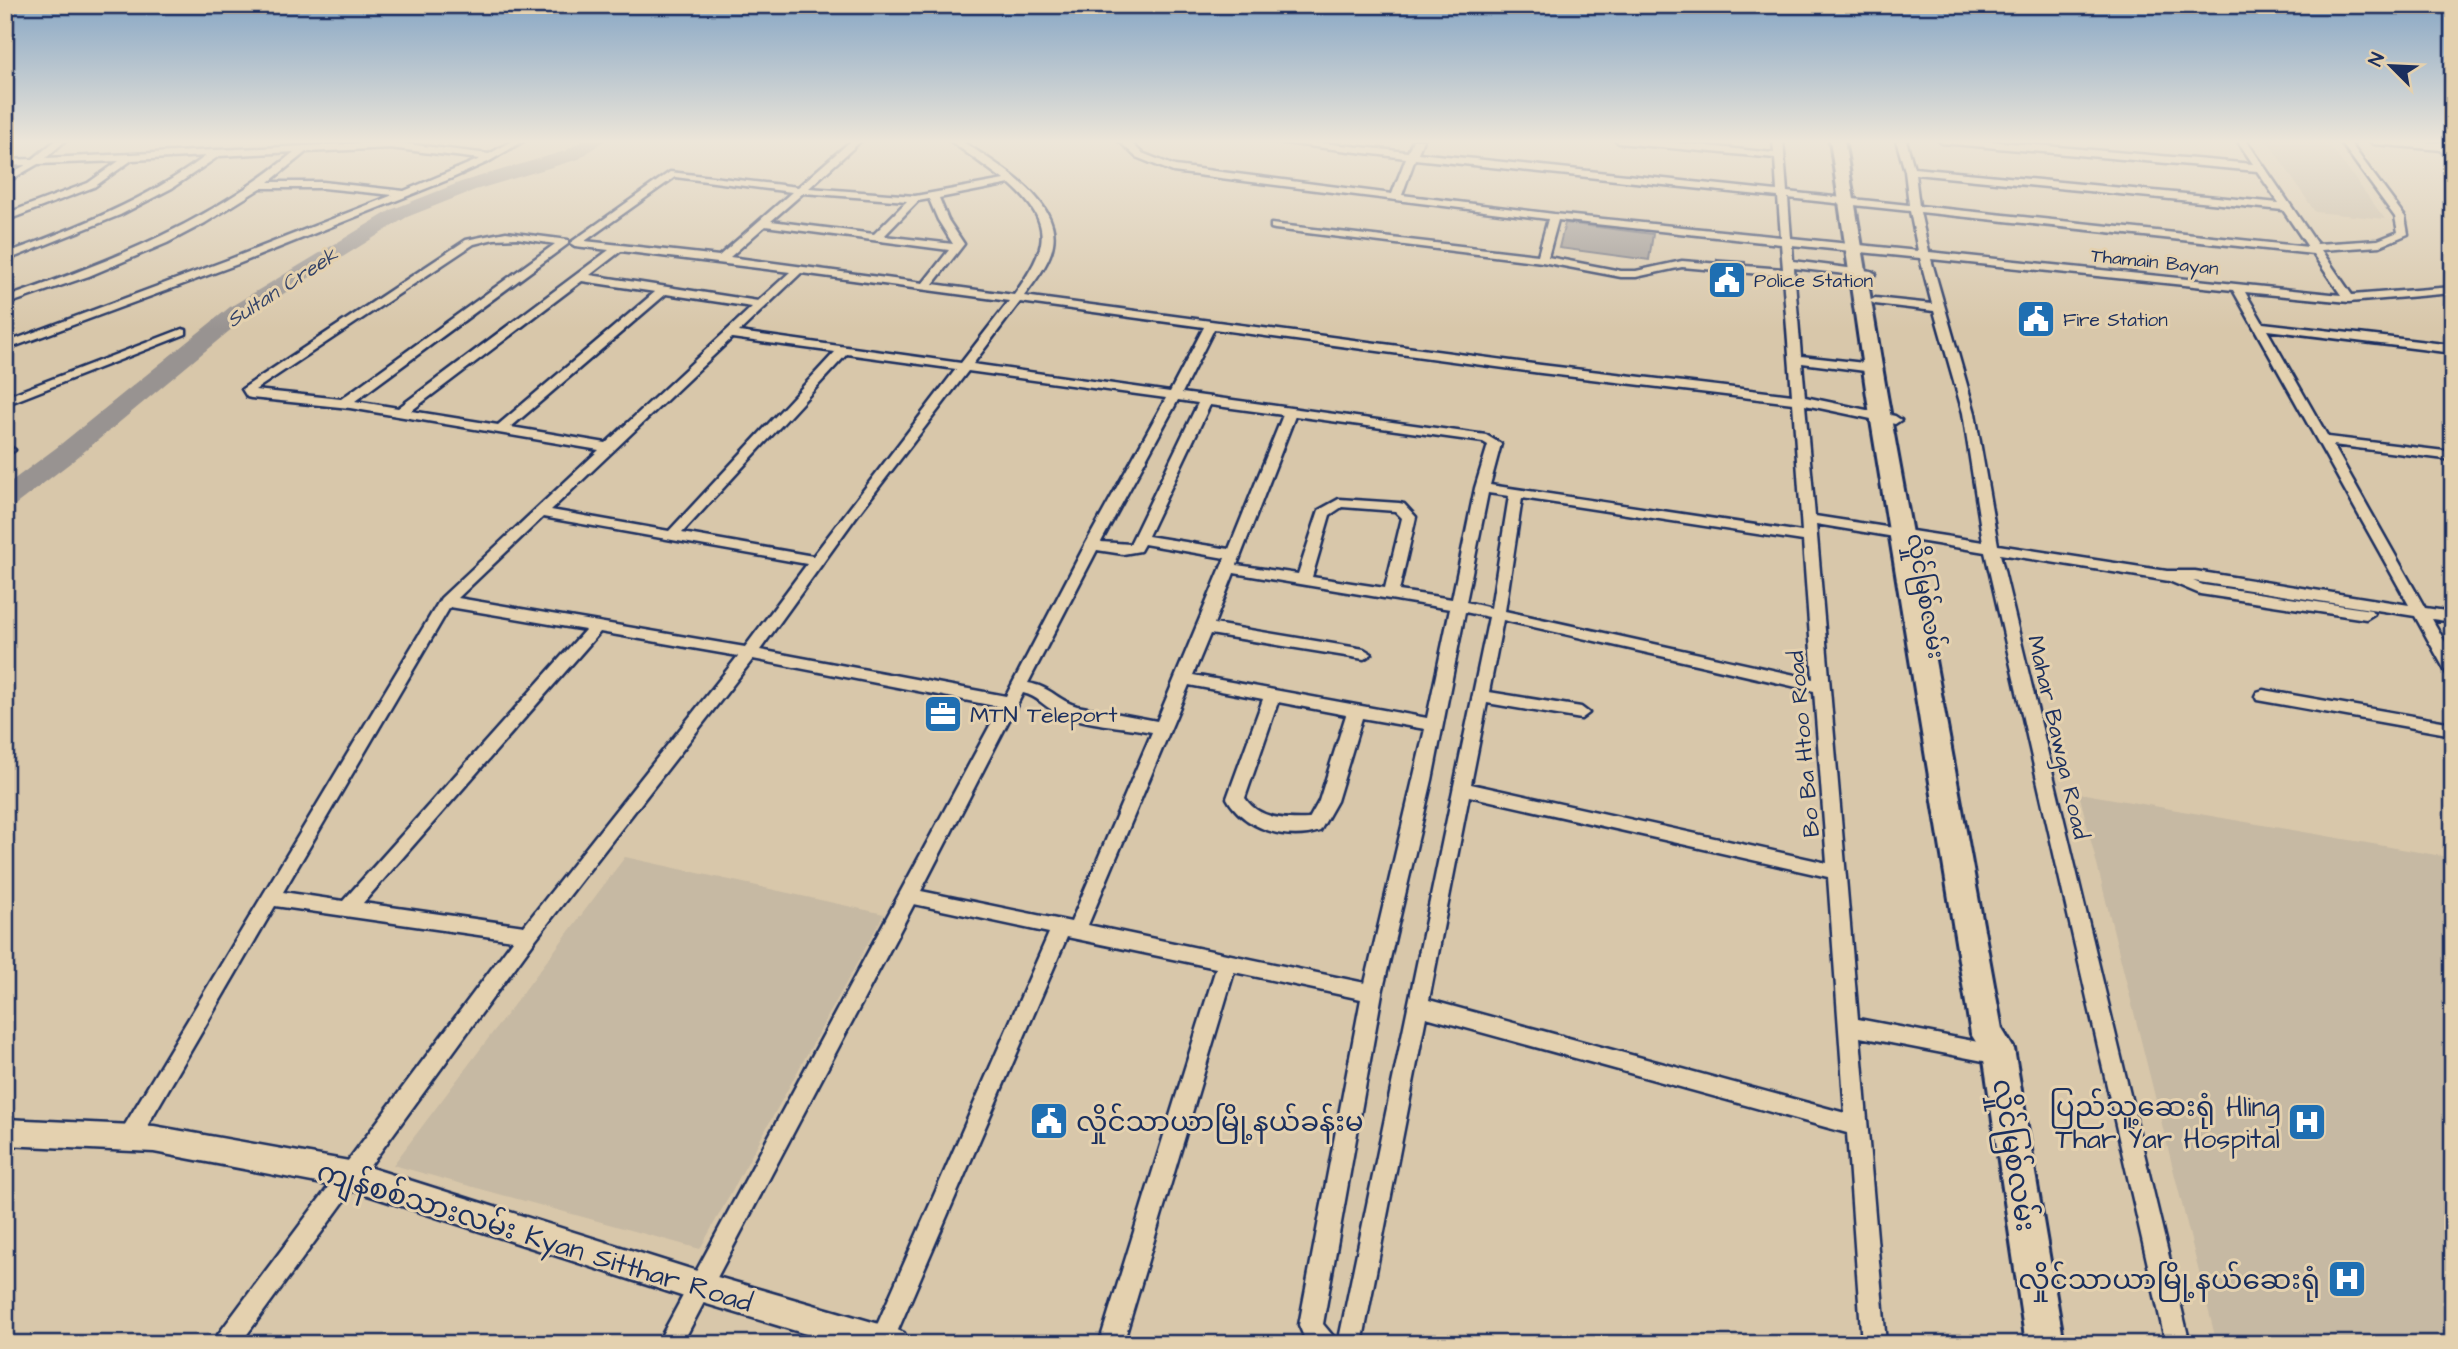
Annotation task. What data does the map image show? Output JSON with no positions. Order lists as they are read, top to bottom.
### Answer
{
  "streets": {
    "main road": ["လှိုင်မြစ်လမ်း", "ကျန်စစ်သားလမ်း Kyan Sitthar Road"],
    "street": ["Thamain Bayan", "Mahar Bawga Road", "Bo Ba Htoo Road"]
  },
  "crossings": [
    ["Thamain Bayan", "လှိုင်မြစ်လမ်း"],
    ["Thamain Bayan", "Mahar Bawga Road"],
    ["Thamain Bayan", "Bo Ba Htoo Road"]
  ],
  "water": ["Sultan Creek"],
  "places": {
    "public building": ["Police Station", "Fire Station", "လှိုင်သာယာမြို့နယ်ခန်းမ"],
    "office": ["MTN Teleport"],
    "hospital": ["ပြည်သူ့ဆေးရုံ Hling Thar Yar Hospital", "လှိုင်သာယာမြို့နယ်ဆေးရုံ"]
  },
  "north": "top left"
}
